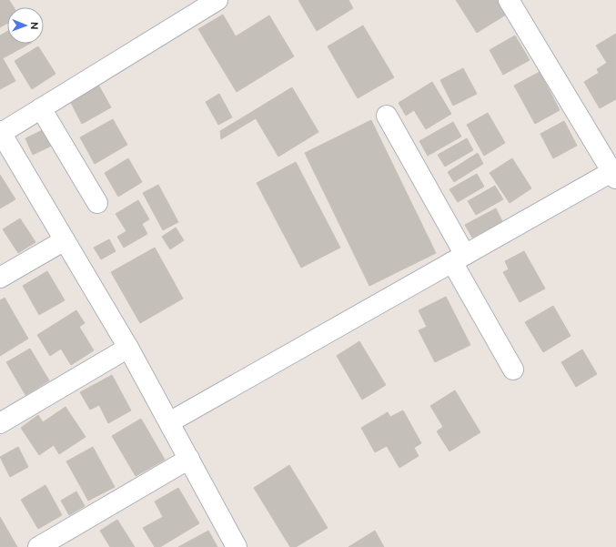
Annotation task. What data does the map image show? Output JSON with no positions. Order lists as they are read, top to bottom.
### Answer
{
  "north": "right"
}
